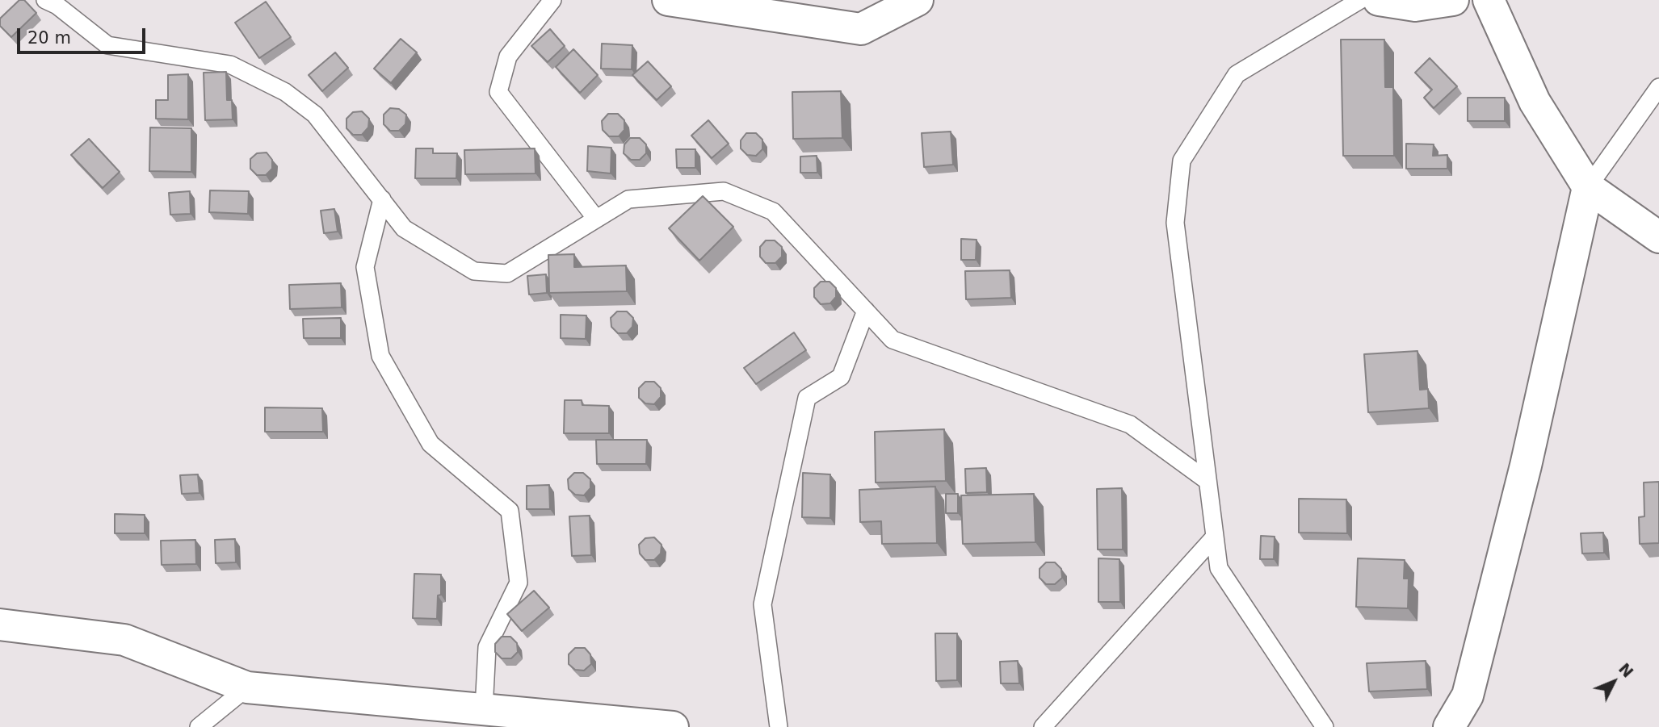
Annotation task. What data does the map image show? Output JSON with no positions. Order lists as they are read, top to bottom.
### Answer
{
  "scale_bar": "20 m",
  "north": "top right"
}
